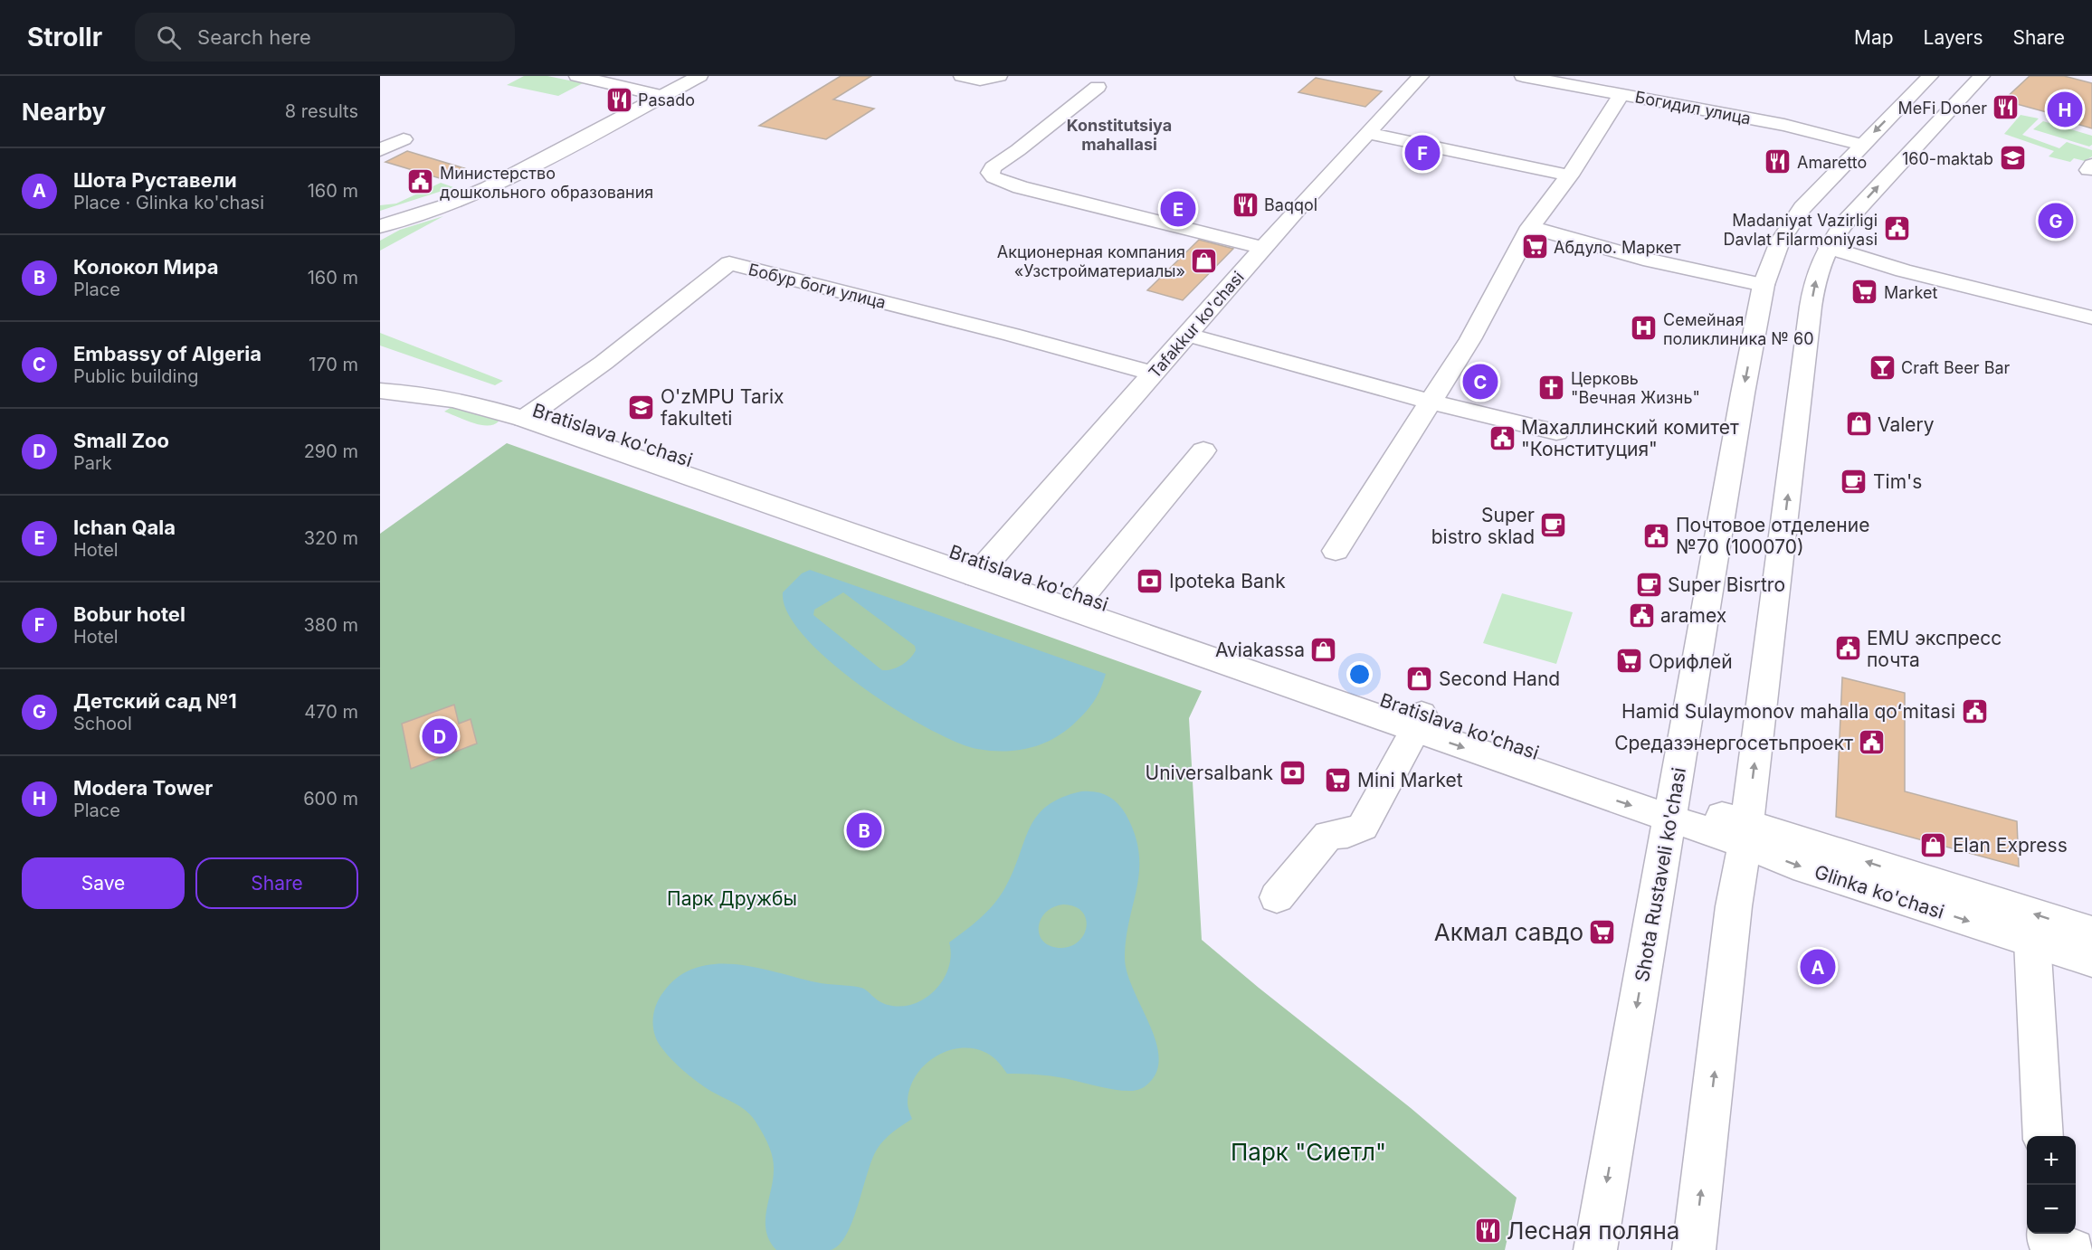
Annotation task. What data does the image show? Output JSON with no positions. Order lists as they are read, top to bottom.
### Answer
{
  "streets": {
    "street": [
      "Богидил улица",
      "Бобур боги улица",
      "Tafakkur ko'chasi",
      "Bratislava ko'chasi",
      "Shota Rustaveli ko'chasi",
      "Glinka ko'chasi"
    ]
  },
  "crossings": [
    ["Богидил улица", "Shota Rustaveli ko'chasi"],
    ["Бобур боги улица", "Tafakkur ko'chasi"],
    ["Бобур боги улица", "Bratislava ko'chasi"],
    ["Tafakkur ko'chasi", "Bratislava ko'chasi"],
    ["Bratislava ko'chasi", "Shota Rustaveli ko'chasi"],
    ["Bratislava ko'chasi", "Glinka ko'chasi"],
    ["Shota Rustaveli ko'chasi", "Glinka ko'chasi"]
  ],
  "districts": ["Konstitutsiya mahallasi"],
  "parks": ["Парк Дружбы", "Парк \"Сиетл\""],
  "places": {
    "restaurant": [
      "Pasado",
      "MeFi Doner",
      "Amaretto",
      "Baqqol",
      "Лесная поляна"
    ],
    "school or university": ["160-maktab", "O'zMPU Tarix fakulteti"],
    "public building": [
      "Министерство дошкольного образования",
      "Madaniyat Vazirligi Davlat Filarmoniyasi",
      "Махаллинский комитет \"Конституция\"",
      "Почтовое отделение №70 (100070)",
      "aramex",
      "EMU экспресс почта",
      "Hamid Sulaymonov mahalla qoʻmitasi",
      "Средазэнергосетьпроект"
    ],
    "supermarket": [
      "Абдуло. Маркет",
      "Market",
      "Орифлей",
      "Mini Market",
      "Акмал савдо"
    ],
    "shop": [
      "Акционерная компания «Узстройматериалы»",
      "Valery",
      "Aviakassa",
      "Second Hand",
      "Elan Express"
    ],
    "hospital": ["Семейная поликлиника № 60"],
    "bar": ["Craft Beer Bar"],
    "church": ["Церковь \"Вечная Жизнь\""],
    "cafe": ["Tim's", "Super bistro sklad", "Super Bisrtro"],
    "bank": ["Ipoteka Bank", "Universalbank"]
  },
  "page": {
    "header": "Strollr",
    "search": "Search here",
    "nav": ["Map", "Layers", "Share"],
    "heading": ["Nearby", "8 results"],
    "pins": [
      "H",
      "F",
      "E",
      "G",
      "C",
      "D",
      "B",
      "A"
    ],
    "list": [
      {
        "mark": "A",
        "name": "Шота Руставели",
        "note": "Place · Glinka ko'chasi",
        "value": "160 m"
      },
      {
        "mark": "B",
        "name": "Колокол Мира",
        "note": "Place",
        "value": "160 m"
      },
      {
        "mark": "C",
        "name": "Embassy of Algeria",
        "note": "Public building",
        "value": "170 m"
      },
      {
        "mark": "D",
        "name": "Small Zoo",
        "note": "Park",
        "value": "290 m"
      },
      {
        "mark": "E",
        "name": "Ichan Qala",
        "note": "Hotel",
        "value": "320 m"
      },
      {
        "mark": "F",
        "name": "Bobur hotel",
        "note": "Hotel",
        "value": "380 m"
      },
      {
        "mark": "G",
        "name": "Детский сад №1",
        "note": "School",
        "value": "470 m"
      },
      {
        "mark": "H",
        "name": "Modera Tower",
        "note": "Place",
        "value": "600 m"
      }
    ],
    "buttons": ["Save", "Share"],
    "map_buttons": ["+", "−"]
  }
}
